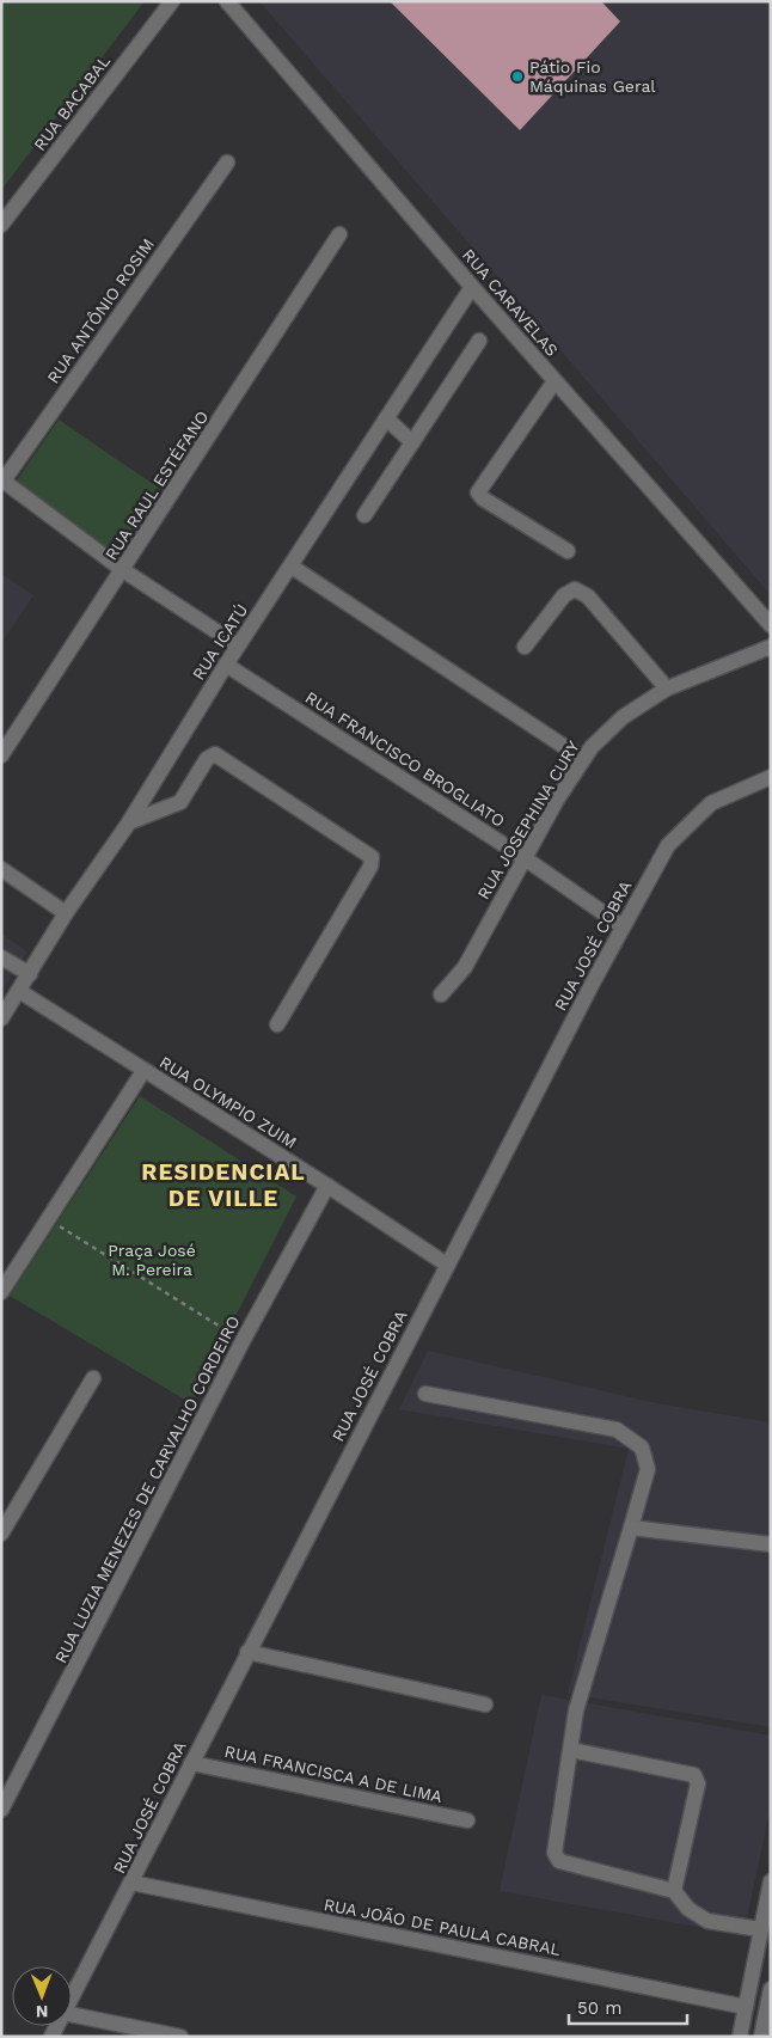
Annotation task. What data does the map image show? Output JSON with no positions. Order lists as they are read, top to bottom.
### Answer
{
  "streets": {
    "street": [
      "RUA BACABAL",
      "RUA CARAVELAS",
      "RUA ANTÔNIO ROSIM",
      "RUA RAUL ESTÉFANO",
      "RUA ICATÚ",
      "RUA FRANCISCO BROGLIATO",
      "RUA JOSEPHINA CURY",
      "RUA JOSÉ COBRA",
      "RUA OLYMPIO ZUIM",
      "RUA LUZIA MENEZES DE CARVALHO CORDEIRO",
      "RUA FRANCISCA A DE LIMA",
      "RUA JOÃO DE PAULA CABRAL"
    ]
  },
  "crossings": [
    ["RUA CARAVELAS", "RUA ICATÚ"],
    ["RUA ICATÚ", "RUA FRANCISCO BROGLIATO"],
    ["RUA ICATÚ", "RUA OLYMPIO ZUIM"],
    ["RUA FRANCISCO BROGLIATO", "RUA JOSEPHINA CURY"],
    ["RUA FRANCISCO BROGLIATO", "RUA JOSÉ COBRA"],
    ["RUA JOSÉ COBRA", "RUA OLYMPIO ZUIM"],
    ["RUA JOSÉ COBRA", "RUA FRANCISCA A DE LIMA"],
    ["RUA JOSÉ COBRA", "RUA JOÃO DE PAULA CABRAL"],
    ["RUA OLYMPIO ZUIM", "RUA LUZIA MENEZES DE CARVALHO CORDEIRO"]
  ],
  "districts": ["RESIDENCIAL DE VILLE"],
  "parks": ["Praça José M. Pereira"],
  "places": ["Pátio Fio Máquinas Geral"],
  "scale_bar": "50 m",
  "north": "bottom"
}
